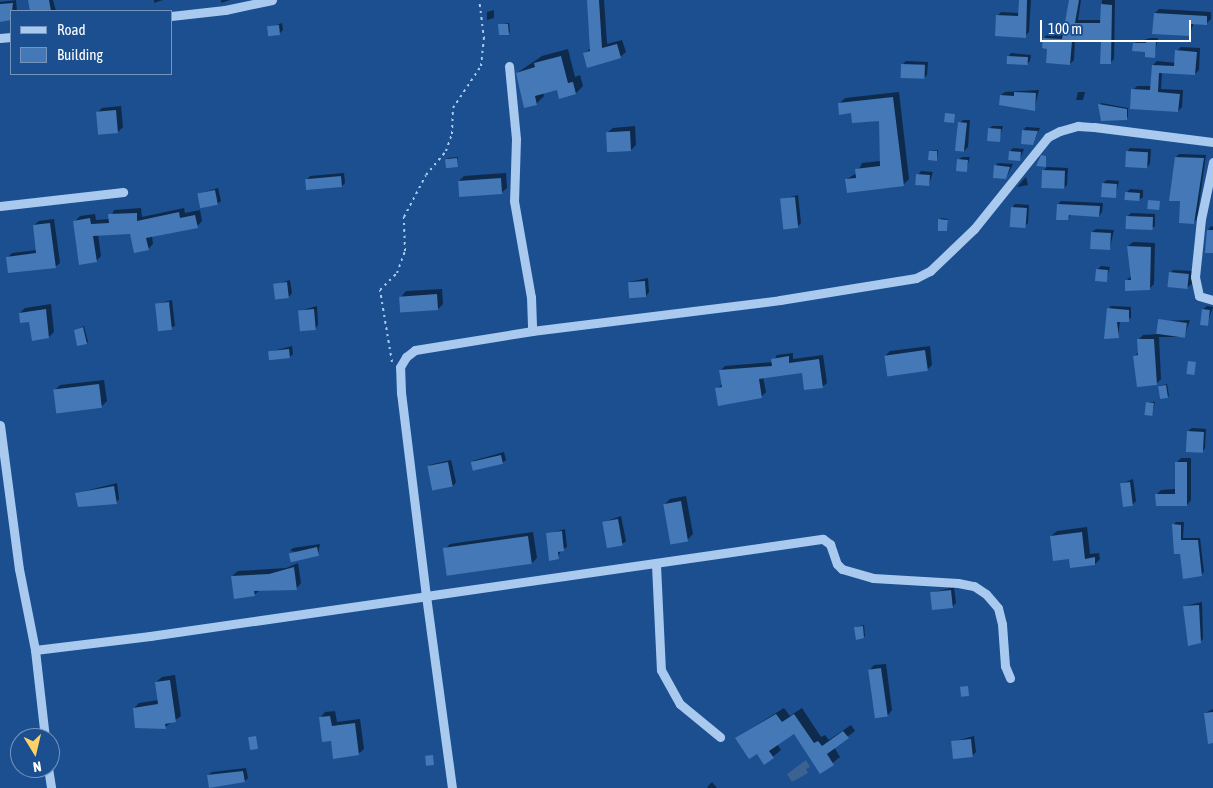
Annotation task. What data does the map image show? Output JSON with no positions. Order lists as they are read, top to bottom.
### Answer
{
  "legend": ["Road", "Building"],
  "scale_bar": "100 m",
  "north": "bottom"
}
